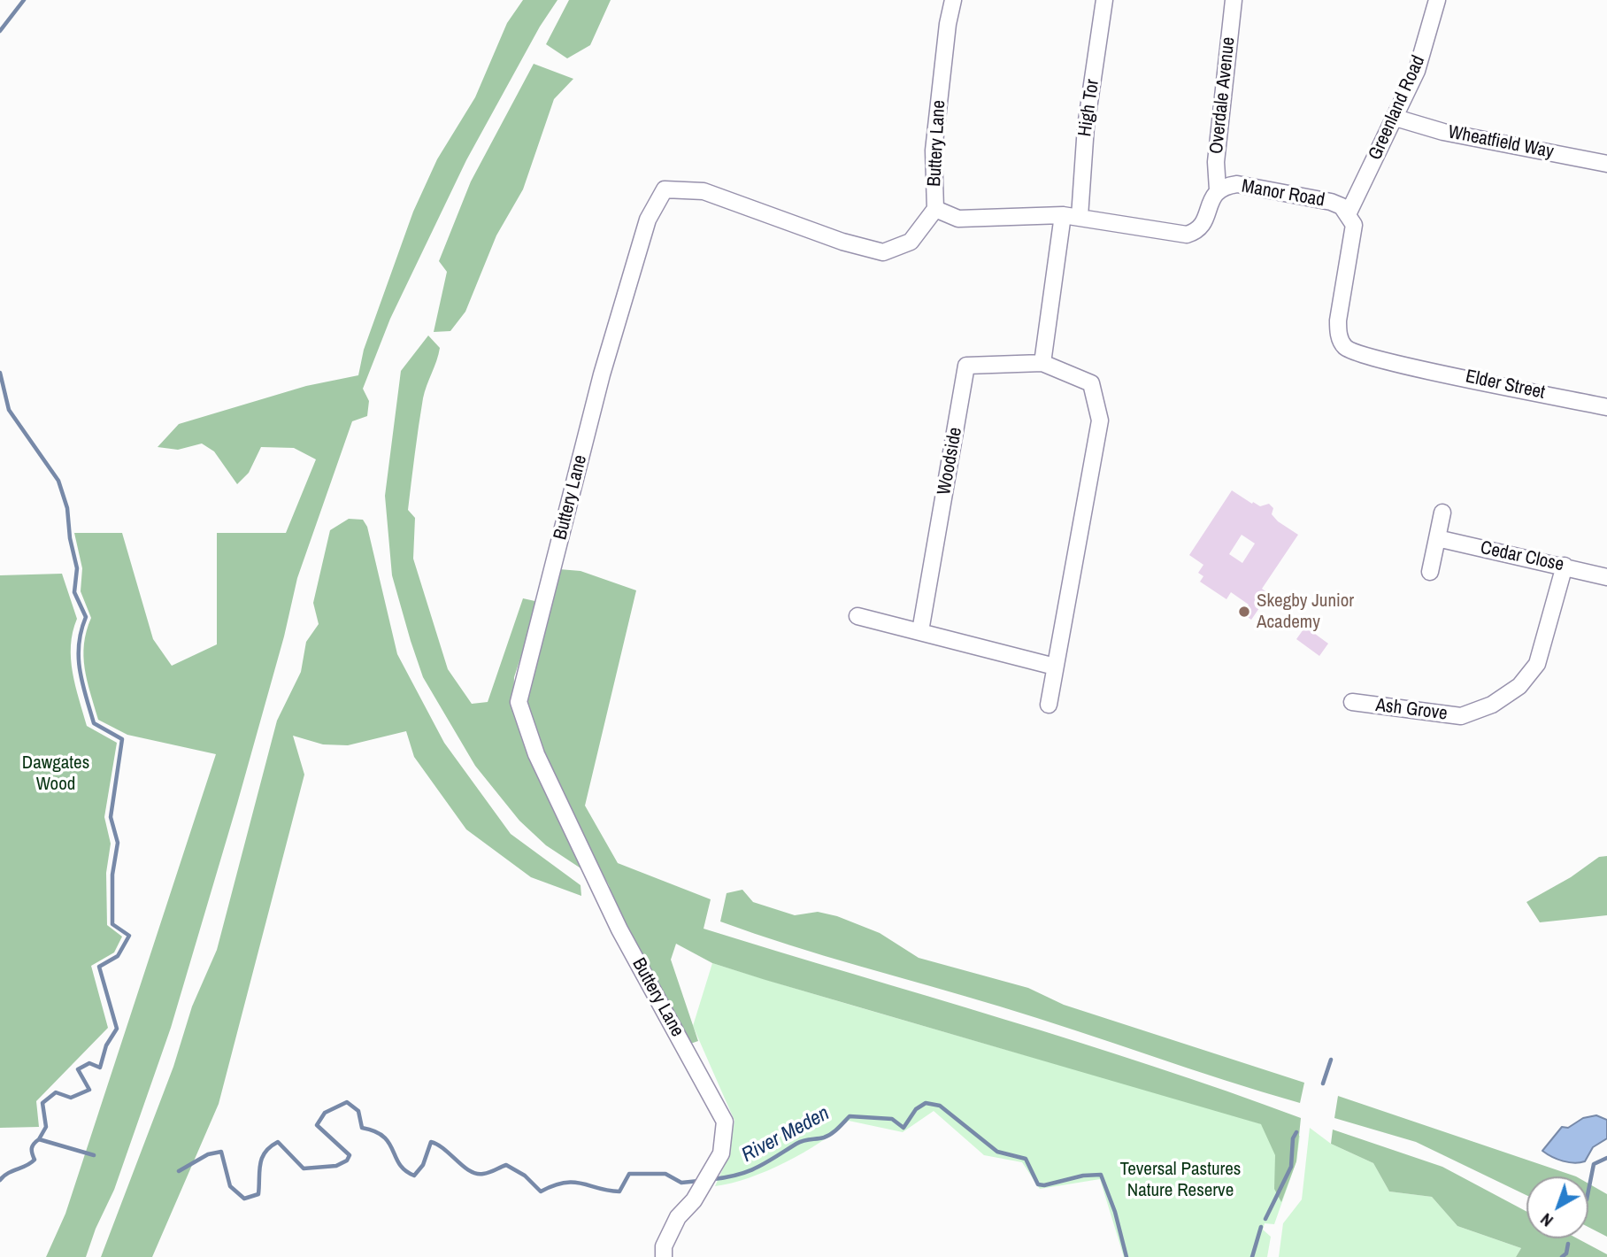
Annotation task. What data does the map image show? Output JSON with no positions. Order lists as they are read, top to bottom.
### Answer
{
  "streets": {
    "street": [
      "Overdale Avenue",
      "High Tor",
      "Greenland Road",
      "Wheatfield Way",
      "Buttery Lane",
      "Manor Road",
      "Elder Street",
      "Woodside",
      "Cedar Close",
      "Ash Grove"
    ]
  },
  "crossings": [
    ["Overdale Avenue", "Manor Road"],
    ["High Tor", "Manor Road"],
    ["Greenland Road", "Wheatfield Way"],
    ["Greenland Road", "Manor Road"],
    ["Buttery Lane", "Manor Road"],
    ["Manor Road", "Elder Street"],
    ["Cedar Close", "Ash Grove"]
  ],
  "water": ["River Meden"],
  "parks": ["Dawgates Wood", "Teversal Pastures Nature Reserve"],
  "places": ["Skegby Junior Academy"],
  "north": "bottom left"
}
